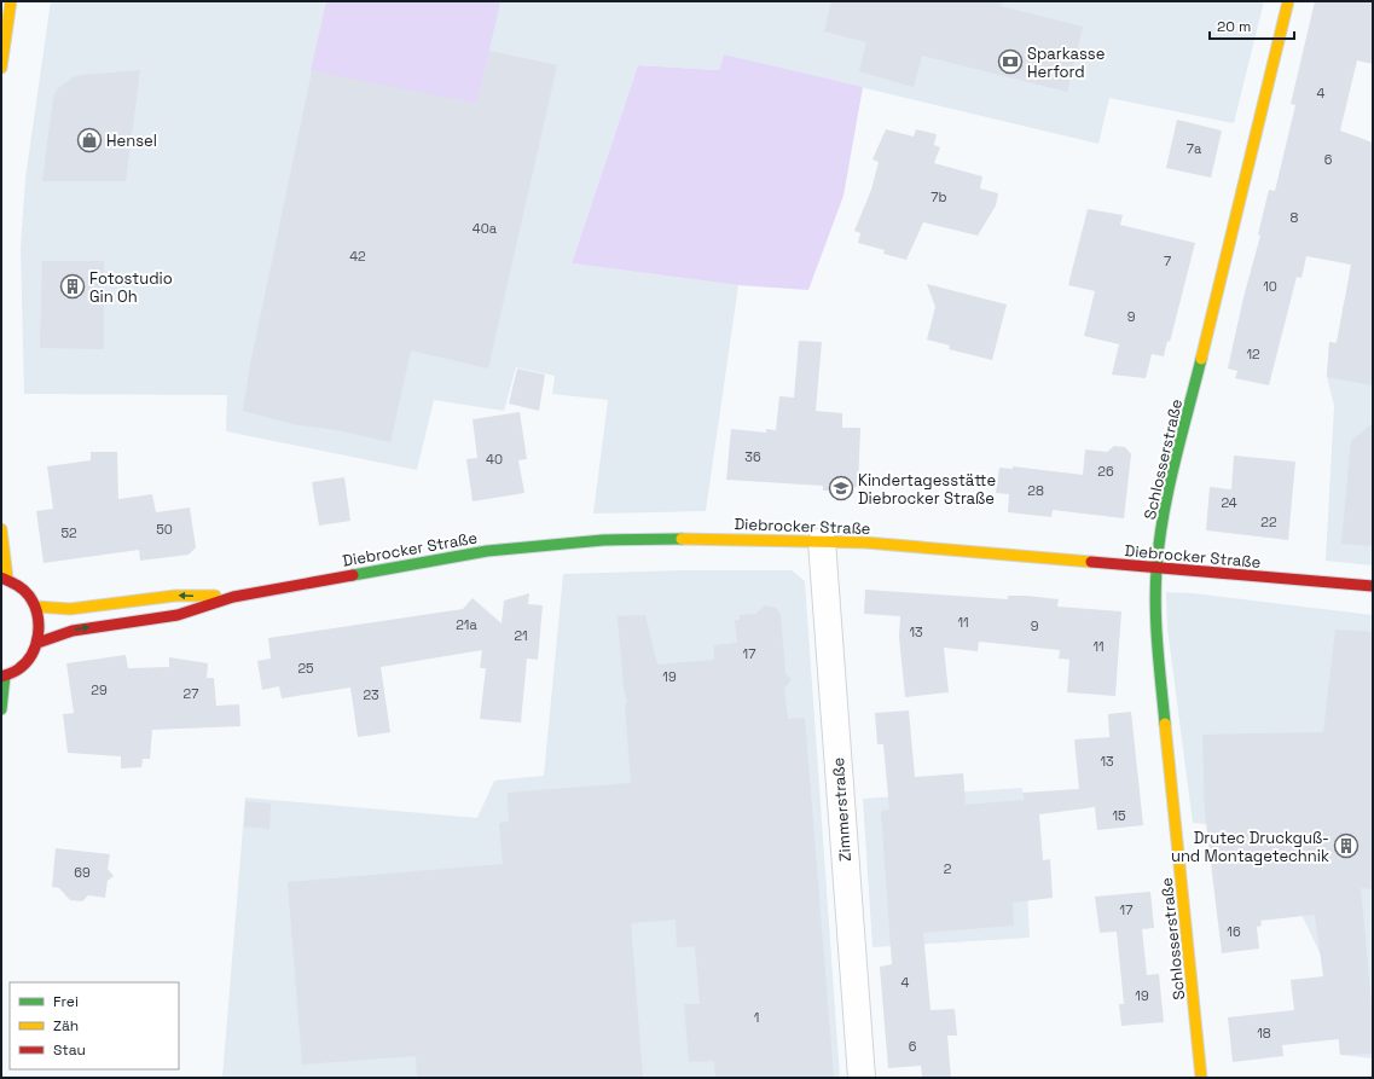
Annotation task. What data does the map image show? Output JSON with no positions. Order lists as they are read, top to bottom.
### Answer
{
  "streets": {
    "main road": ["Schlosserstraße", "Diebrocker Straße"],
    "street": ["Zimmerstraße"]
  },
  "crossings": [
    ["Schlosserstraße", "Diebrocker Straße"],
    ["Diebrocker Straße", "Zimmerstraße"]
  ],
  "places": {
    "bank": ["Sparkasse Herford"],
    "shop": ["Hensel"],
    "building": ["Fotostudio Gin Oh", "Drutec Druckguß- und Montagetechnik"],
    "school or university": ["Kindertagesstätte Diebrocker Straße"]
  },
  "house_numbers": [
    "4",
    "7a",
    "6",
    "7b",
    "8",
    "40a",
    "42",
    "7",
    "10",
    "9",
    "12",
    "36",
    "40",
    "26",
    "28",
    "24",
    "22",
    "50",
    "52",
    "11",
    "21a",
    "9",
    "13",
    "21",
    "11",
    "17",
    "25",
    "19",
    "29",
    "27",
    "23",
    "13",
    "15",
    "2",
    "69",
    "17",
    "16",
    "4",
    "19",
    "1",
    "18",
    "6"
  ],
  "legend": ["Frei", "Zäh", "Stau"],
  "scale_bar": "20 m"
}
